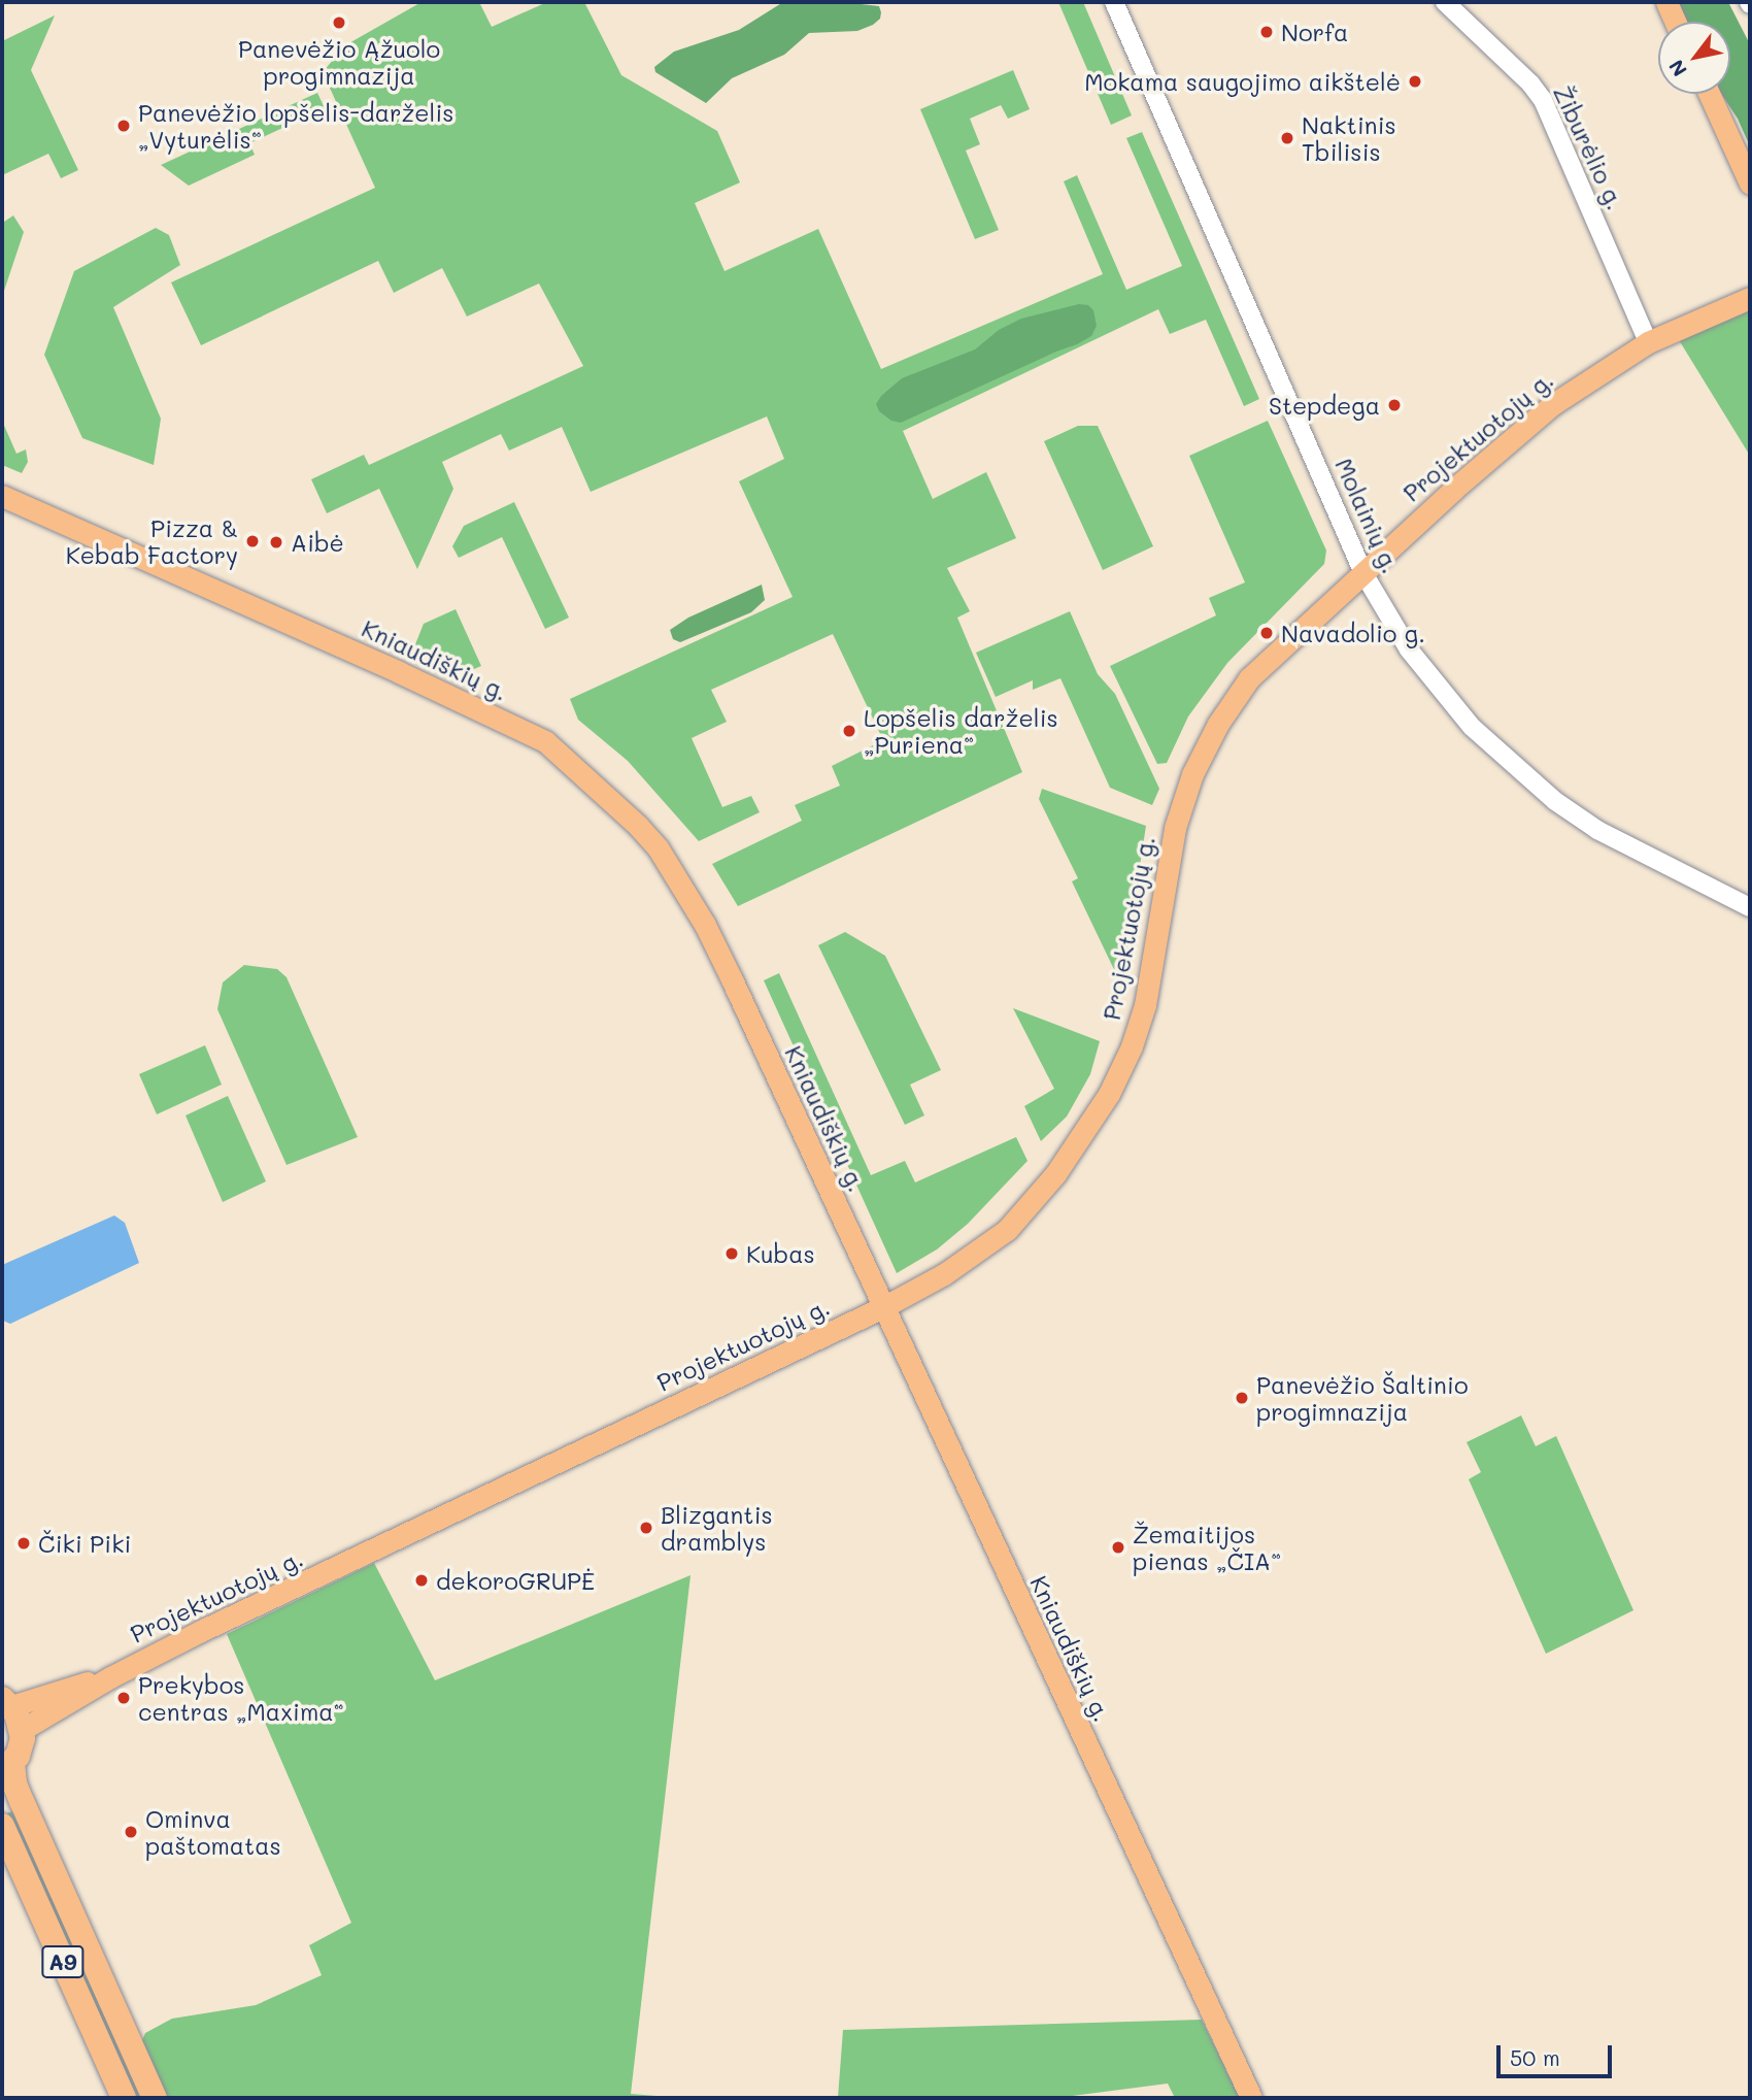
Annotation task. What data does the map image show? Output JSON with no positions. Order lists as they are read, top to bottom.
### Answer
{
  "streets": {
    "highway": ["A9"],
    "main road": ["Projektuotojų g.", "Kniaudiškių g."],
    "street": ["Žiburėlio g.", "Molainių g."]
  },
  "crossings": [
    ["Žiburėlio g.", "Projektuotojų g."],
    ["Projektuotojų g.", "Molainių g."],
    ["Projektuotojų g.", "Kniaudiškių g."]
  ],
  "places": [
    "Panevėžio Ąžuolo progimnazija",
    "Norfa",
    "Mokama saugojimo aikštelė",
    "Panevėžio lopšelis-darželis „Vyturėlis“",
    "Naktinis Tbilisis",
    "Stepdega",
    "Pizza & Kebab Factory",
    "Aibė",
    "Navadolio g.",
    "Lopšelis darželis „Puriena“",
    "Kubas",
    "Panevėžio Šaltinio progimnazija",
    "Blizgantis dramblys",
    "Čiki Piki",
    "Žemaitijos pienas „ČIA“",
    "dekoroGRUPĖ",
    "Prekybos centras „Maxima“",
    "Ominva paštomatas"
  ],
  "scale_bar": "50 m",
  "north": "bottom left"
}
